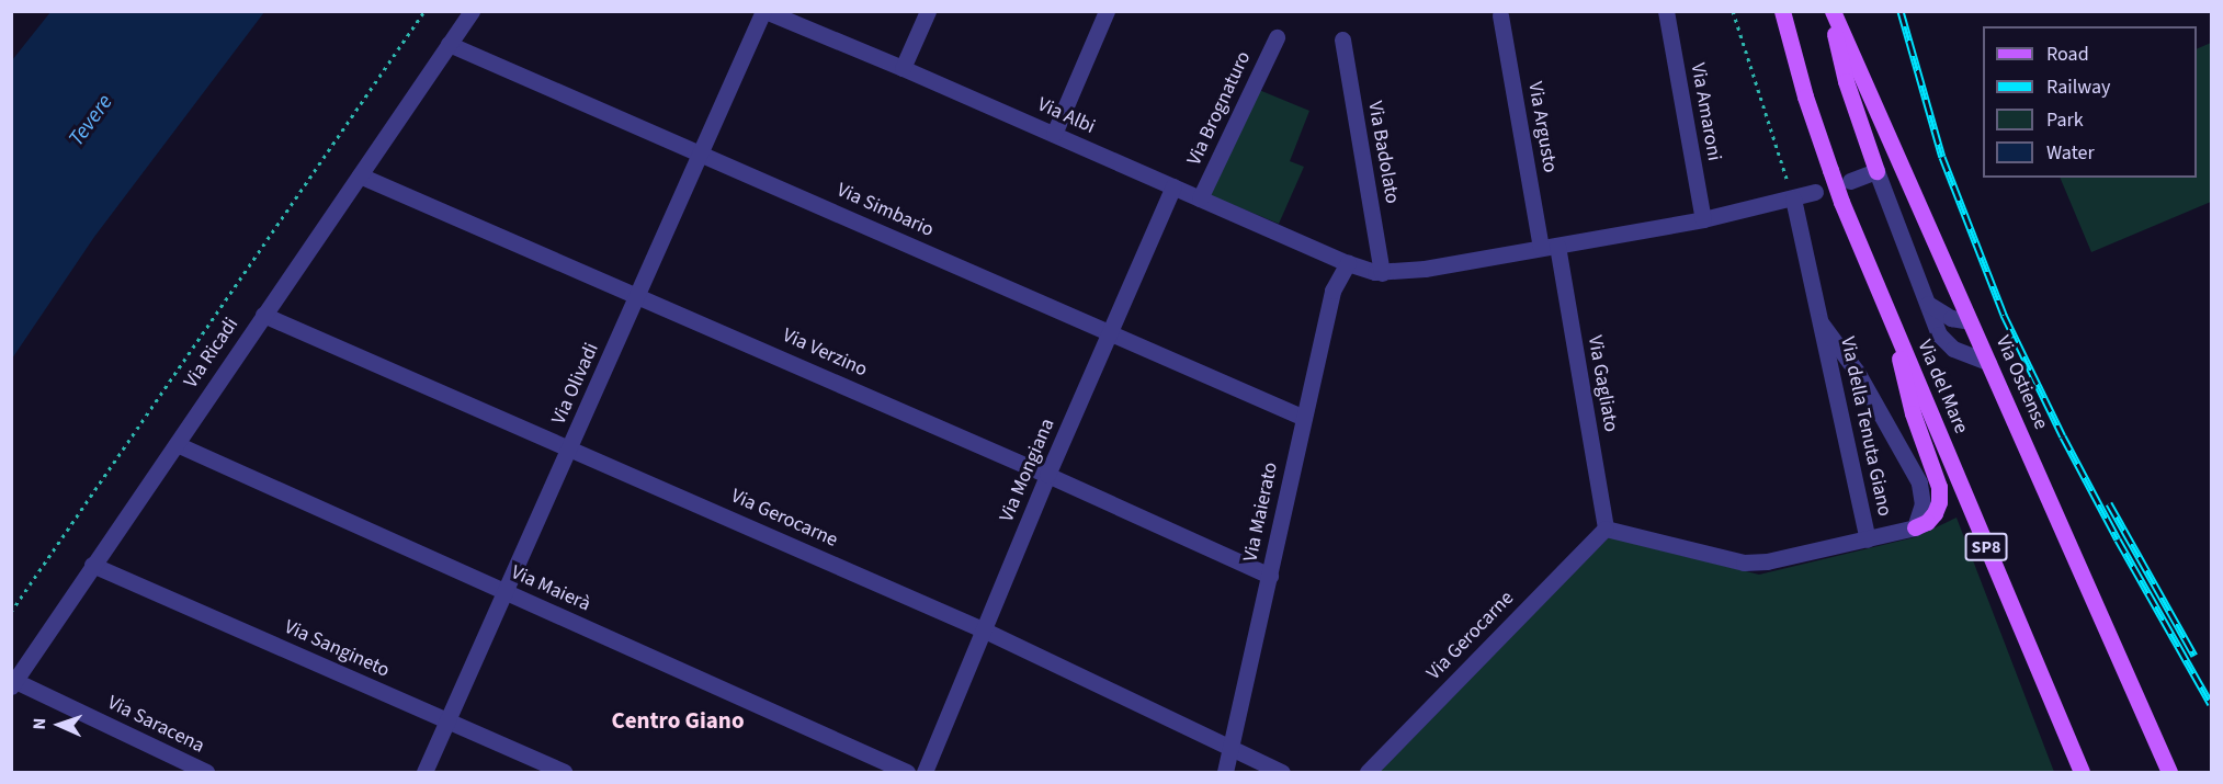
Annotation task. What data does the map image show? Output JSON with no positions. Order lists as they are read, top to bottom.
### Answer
{
  "streets": {
    "main road": ["Via Ostiense", "Via del Mare", "SP8"],
    "street": [
      "Via Brognaturo",
      "Via Amaroni",
      "Via Albi",
      "Via Argusto",
      "Via Badolato",
      "Via Simbario",
      "Via Ricadi",
      "Via Verzino",
      "Via Olivadi",
      "Via Gagliato",
      "Via della Tenuta Giano",
      "Via Mongiana",
      "Via Maierato",
      "Via Gerocarne",
      "Via Maierà",
      "Via Sangineto",
      "Via Saracena"
    ]
  },
  "crossings": [
    ["Via Brognaturo", "Via Albi"],
    ["Via Albi", "Via Badolato"],
    ["Via Albi", "Via Olivadi"],
    ["Via Albi", "Via Mongiana"],
    ["Via Albi", "Via Maierato"],
    ["Via Argusto", "Via Gagliato"],
    ["Via Simbario", "Via Ricadi"],
    ["Via Simbario", "Via Olivadi"],
    ["Via Simbario", "Via Mongiana"],
    ["Via Simbario", "Via Maierato"],
    ["Via Ricadi", "Via Verzino"],
    ["Via Ricadi", "Via Gerocarne"],
    ["Via Ricadi", "Via Maierà"],
    ["Via Ricadi", "Via Sangineto"],
    ["Via Ricadi", "Via Saracena"],
    ["Via Verzino", "Via Olivadi"],
    ["Via Verzino", "Via Mongiana"],
    ["Via Verzino", "Via Maierato"],
    ["Via Olivadi", "Via Gerocarne"],
    ["Via Olivadi", "Via Maierà"],
    ["Via Olivadi", "Via Sangineto"],
    ["Via Gagliato", "Via della Tenuta Giano"],
    ["Via Gagliato", "Via Gerocarne"],
    ["Via della Tenuta Giano", "Via Gerocarne"],
    ["Via Mongiana", "Via Gerocarne"],
    ["Via Maierato", "Via Gerocarne"]
  ],
  "districts": ["Centro Giano"],
  "water": ["Tevere"],
  "legend": [
    "Road",
    "Railway",
    "Park",
    "Water"
  ],
  "north": "left"
}
